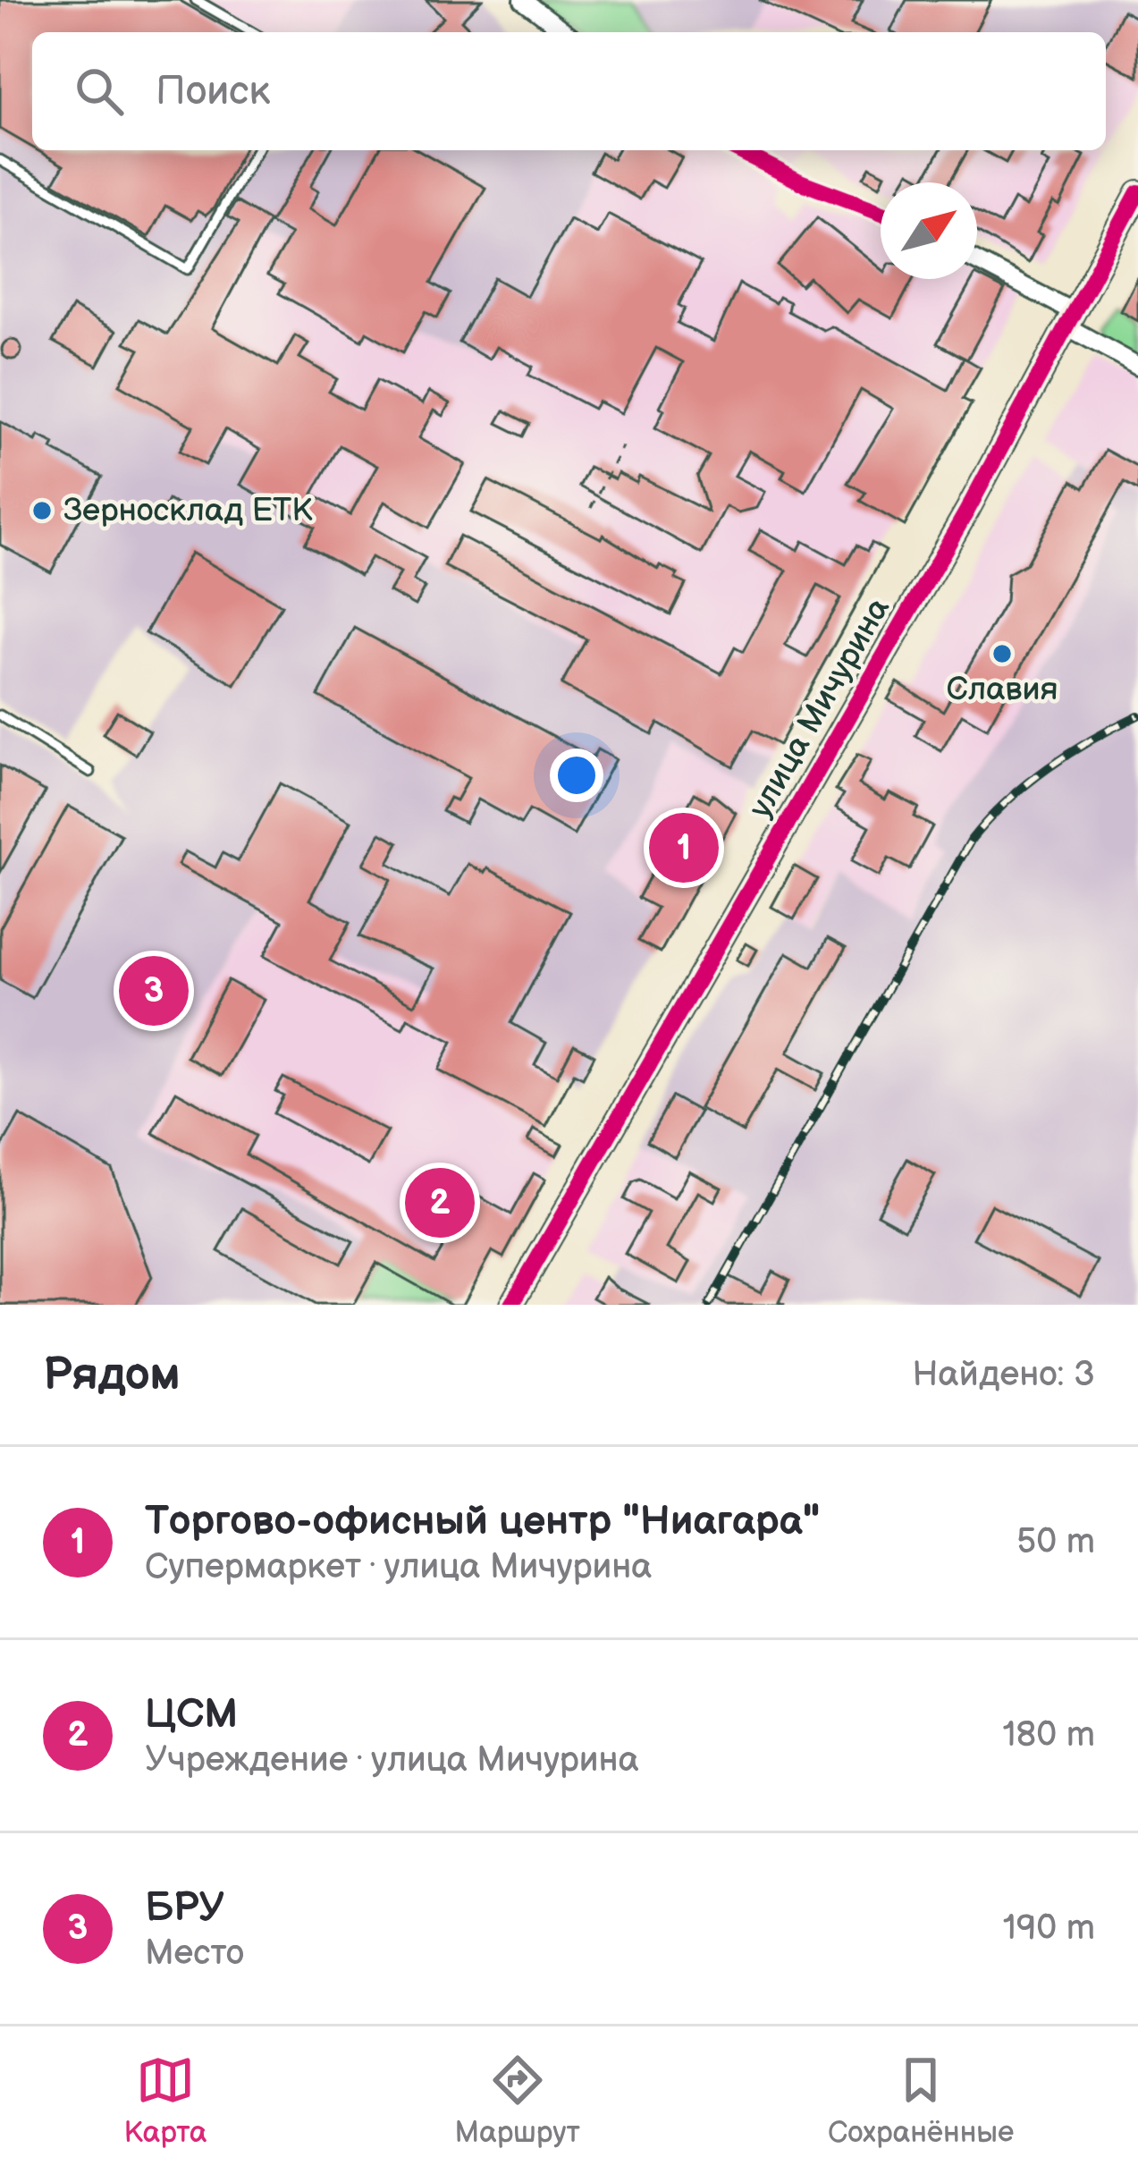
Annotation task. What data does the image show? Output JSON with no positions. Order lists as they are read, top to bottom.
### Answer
{
  "streets": {
    "street": ["улица Мичурина"]
  },
  "places": ["Зерносклад ЕТК", "Славия"],
  "north": "top right",
  "page": {
    "search": "Поиск",
    "pins": ["1", "3", "2"],
    "heading": ["Рядом", "Найдено: 3"],
    "list": [
      {
        "mark": "1",
        "name": "Торгово-офисный центр \"Ниагара\"",
        "note": "Супермаркет · улица Мичурина",
        "value": "50 m"
      },
      {
        "mark": "2",
        "name": "ЦСМ",
        "note": "Учреждение · улица Мичурина",
        "value": "180 m"
      },
      {
        "mark": "3",
        "name": "БРУ",
        "note": "Место",
        "value": "190 m"
      }
    ],
    "nav": ["Карта", "Маршрут", "Сохранённые"]
  }
}
